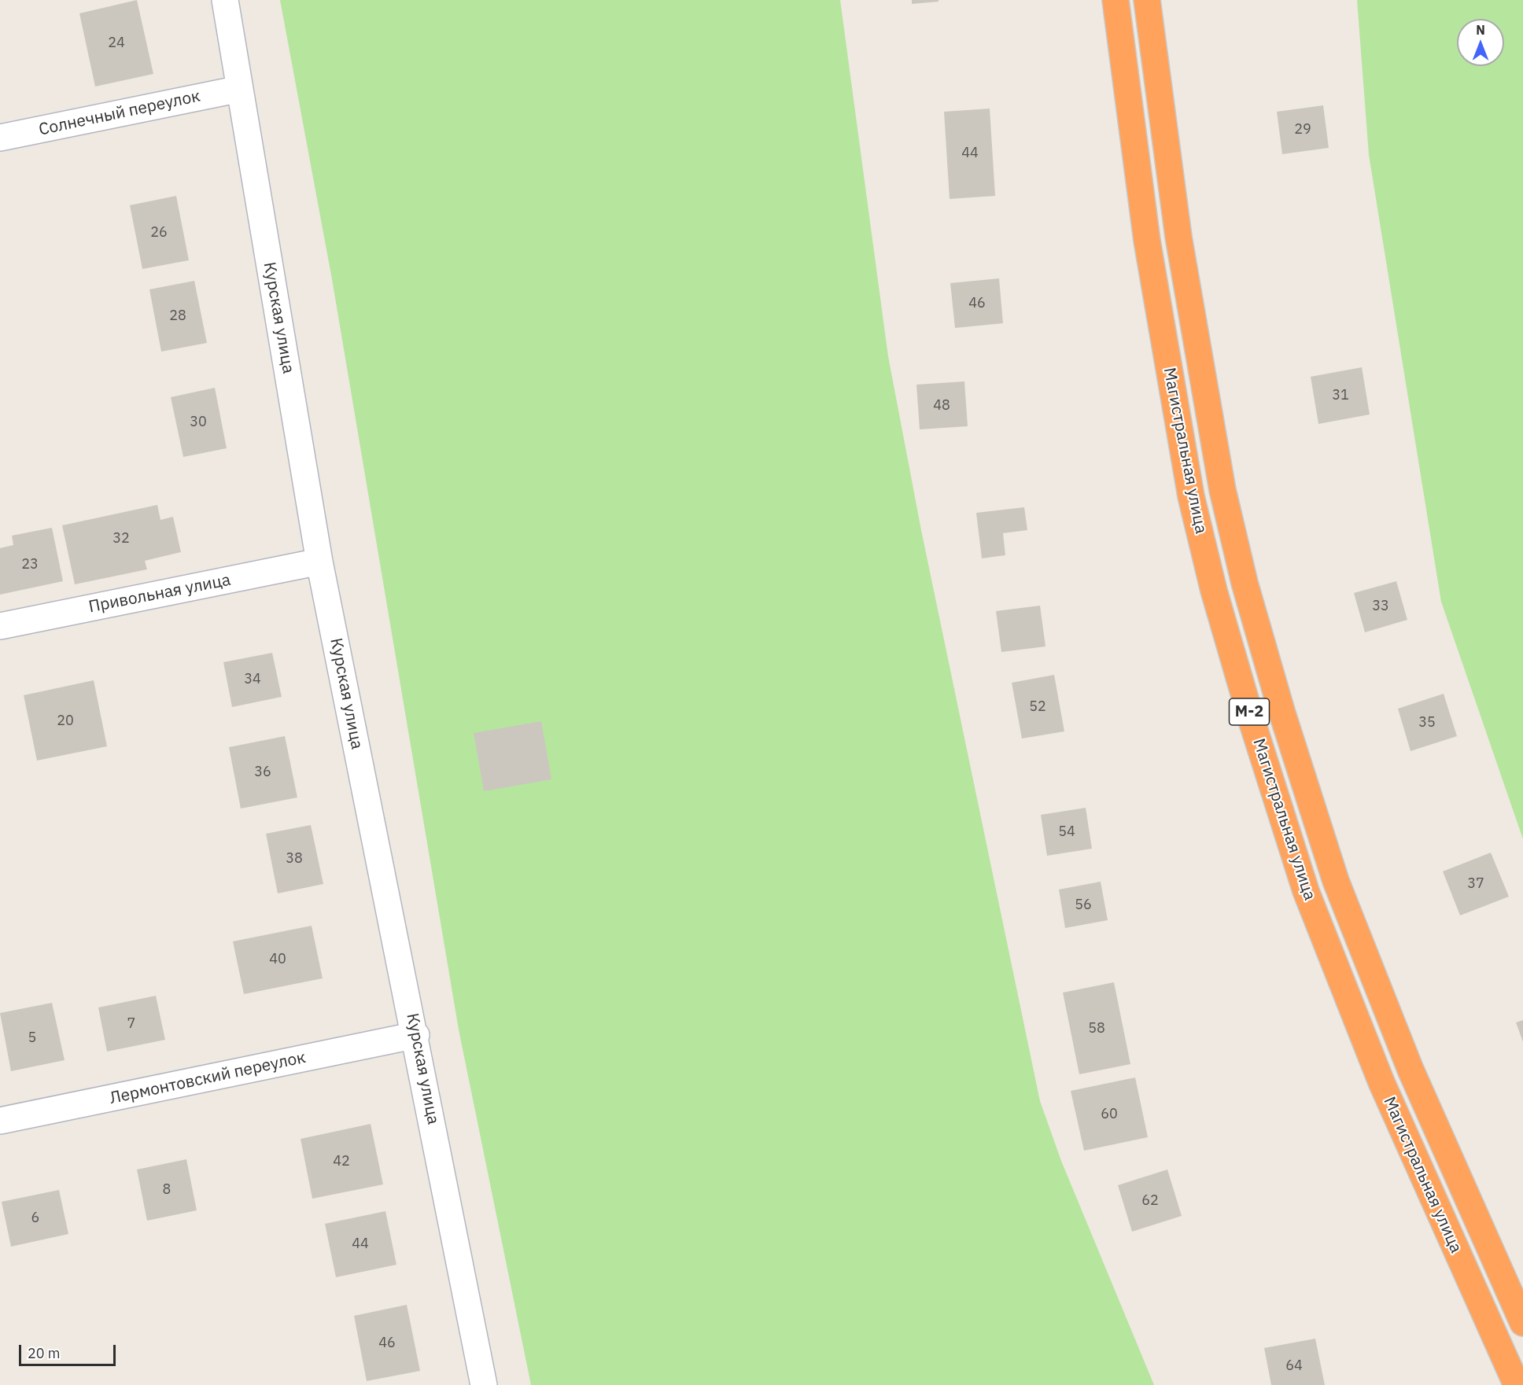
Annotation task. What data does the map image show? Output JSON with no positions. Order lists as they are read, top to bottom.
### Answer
{
  "streets": {
    "highway": ["Магистральная улица", "М-2"],
    "street": [
      "Солнечный переулок",
      "Курская улица",
      "Привольная улица",
      "Лермонтовский переулок"
    ]
  },
  "crossings": [
    ["Солнечный переулок", "Курская улица"],
    ["Курская улица", "Привольная улица"],
    ["Курская улица", "Лермонтовский переулок"]
  ],
  "house_numbers": [
    "24",
    "29",
    "44",
    "26",
    "46",
    "28",
    "31",
    "48",
    "30",
    "32",
    "23",
    "33",
    "34",
    "52",
    "20",
    "35",
    "36",
    "54",
    "38",
    "37",
    "56",
    "40",
    "7",
    "58",
    "5",
    "60",
    "42",
    "8",
    "62",
    "6",
    "44",
    "46",
    "64"
  ],
  "scale_bar": "20 m",
  "north": "top"
}
